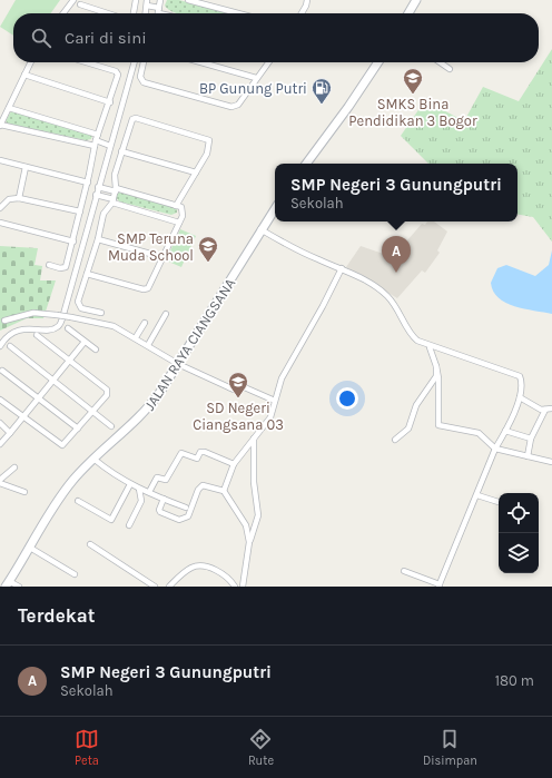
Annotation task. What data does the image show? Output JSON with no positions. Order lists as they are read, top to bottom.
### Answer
{
  "streets": {
    "main road": ["JALAN RAYA CIANGSANA"]
  },
  "places": {
    "school or university": ["SMKS Bina Pendidikan 3 Bogor", "SMP Teruna Muda School", "SD Negeri Ciangsana 03"],
    "fuel station": ["BP Gunung Putri"]
  },
  "page": {
    "search": "Cari di sini",
    "popup": ["SMP Negeri 3 Gunungputri", "Sekolah"],
    "pins": "A",
    "heading": "Terdekat",
    "list": [
      {
        "mark": "A",
        "name": "SMP Negeri 3 Gunungputri",
        "note": "Sekolah",
        "value": "180 m"
      }
    ],
    "nav": ["Peta", "Rute", "Disimpan"]
  }
}
